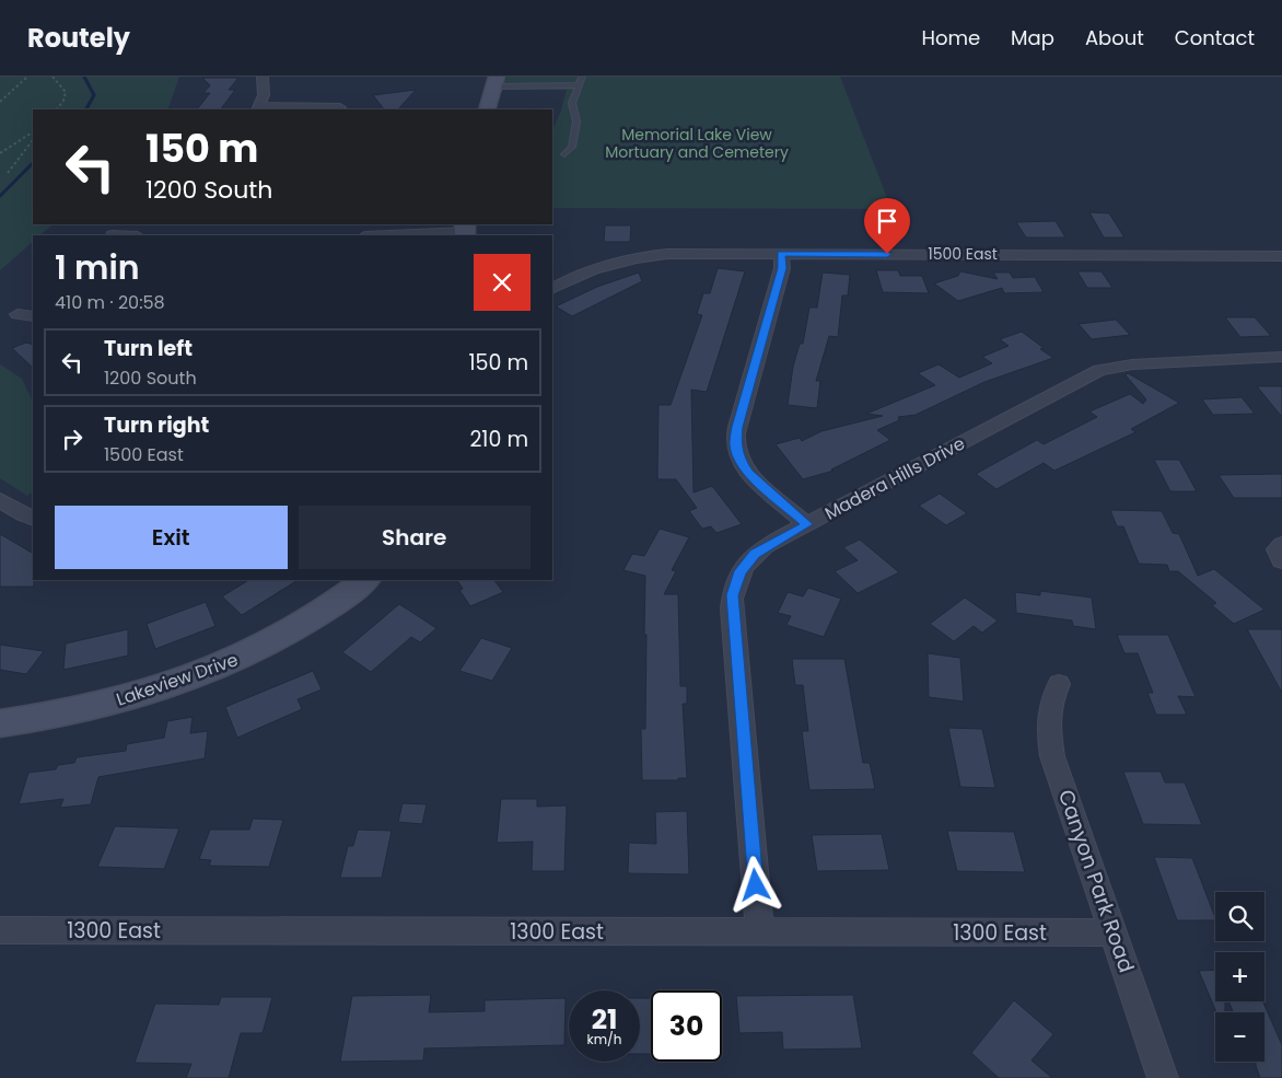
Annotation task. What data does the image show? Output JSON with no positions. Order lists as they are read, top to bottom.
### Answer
{
  "streets": {
    "street": [
      "1500 East",
      "Madera Hills Drive",
      "Lakeview Drive",
      "Canyon Park Road",
      "1300 East"
    ]
  },
  "crossings": [
    ["Madera Hills Drive", "1300 East"],
    ["Canyon Park Road", "1300 East"]
  ],
  "parks": ["Memorial Lake View Mortuary and Cemetery"],
  "page": {
    "header": "Routely",
    "nav": [
      "Home",
      "Map",
      "About",
      "Contact"
    ],
    "turn": ["150 m", "1200 South"],
    "heading": ["1 min", "410 m · 20:58"],
    "list": [
      {
        "name": "Turn left",
        "note": "1200 South",
        "value": "150 m"
      },
      {
        "name": "Turn right",
        "note": "1500 East",
        "value": "210 m"
      }
    ],
    "buttons": ["Exit", "Share"],
    "map_buttons": ["+", "−"],
    "speed": "21 km/h",
    "limit": "30"
  }
}
